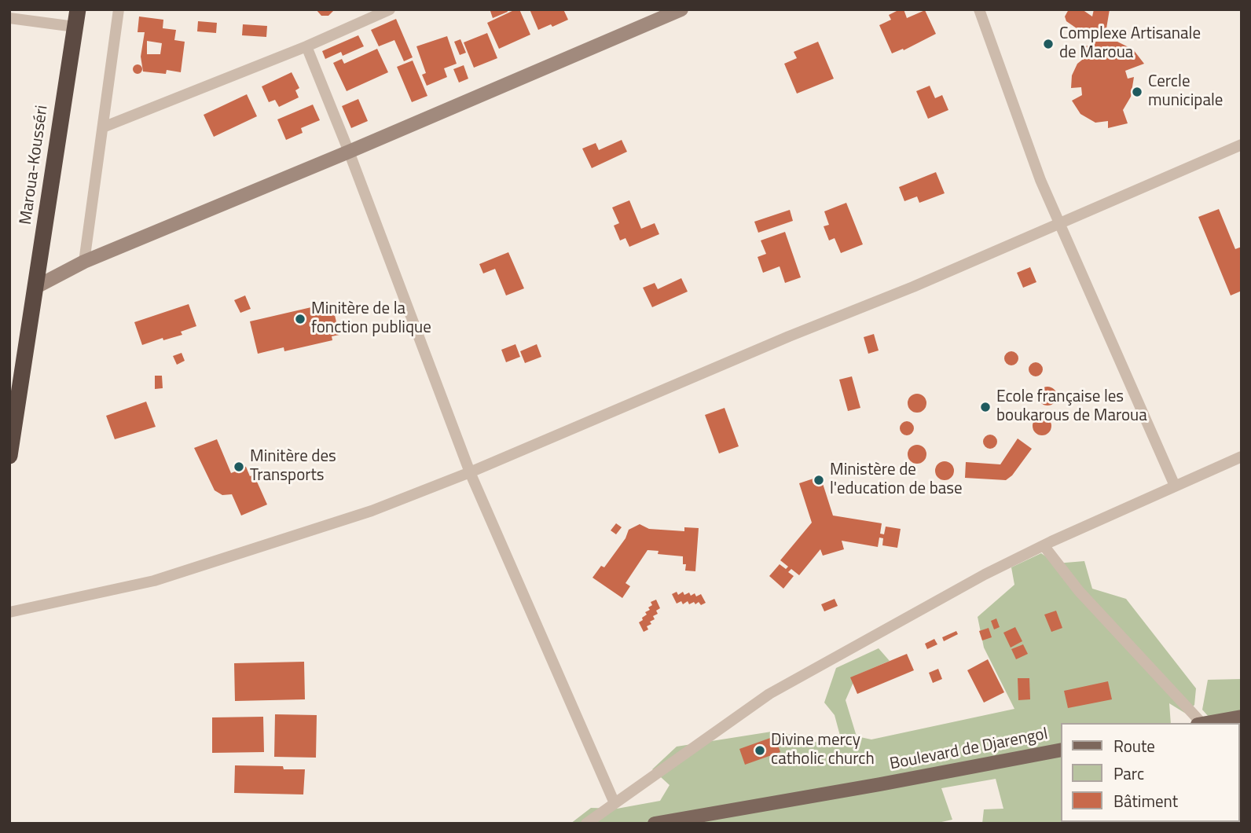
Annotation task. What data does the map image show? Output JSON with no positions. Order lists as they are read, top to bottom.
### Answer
{
  "streets": {
    "highway": ["Maroua-Kousséri"],
    "main road": ["Boulevard de Djarengol"]
  },
  "places": [
    "Complexe Artisanale de Maroua",
    "Cercle municipale",
    "Minitère de la fonction publique",
    "Ecole française les boukarous de Maroua",
    "Minitère des Transports",
    "Ministère de l'education de base",
    "Divine mercy catholic church"
  ],
  "legend": ["Route", "Parc", "Bâtiment"]
}
